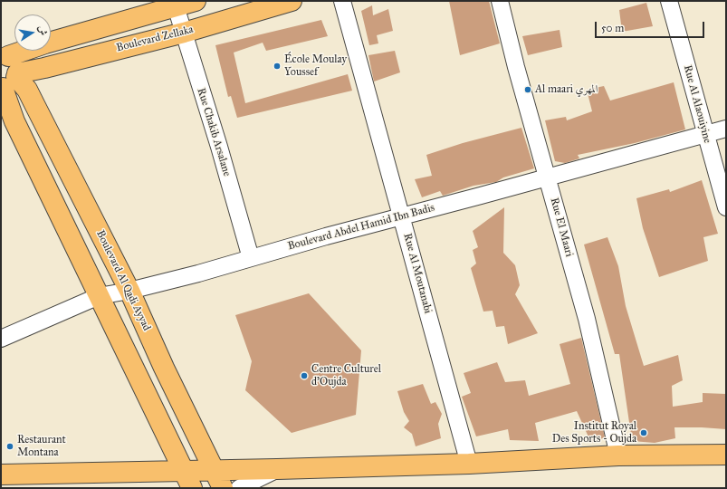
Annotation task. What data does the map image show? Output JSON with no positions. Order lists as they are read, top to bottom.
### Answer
{
  "streets": {
    "main road": ["Boulevard Zellaka", "Boulevard Al Qadi Ayyad"],
    "street": [
      "Rue Al Alaouiyine",
      "Rue Chakib Arsalane",
      "Boulevard Abdel Hamid Ibn Badis",
      "Rue El Maari",
      "Rue Al Moutanabi"
    ]
  },
  "crossings": [
    ["Boulevard Zellaka", "Rue Chakib Arsalane"],
    ["Boulevard Zellaka", "Boulevard Al Qadi Ayyad"],
    ["Rue Al Alaouiyine", "Boulevard Abdel Hamid Ibn Badis"],
    ["Rue Chakib Arsalane", "Boulevard Abdel Hamid Ibn Badis"],
    ["Boulevard Abdel Hamid Ibn Badis", "Rue El Maari"],
    ["Boulevard Abdel Hamid Ibn Badis", "Rue Al Moutanabi"],
    ["Boulevard Abdel Hamid Ibn Badis", "Boulevard Al Qadi Ayyad"]
  ],
  "places": [
    "École Moulay Youssef",
    "Al maari المهري",
    "Centre Culturel d'Oujda",
    "Institut Royal Des Sports - Oujda",
    "Restaurant Montana"
  ],
  "scale_bar": "50 m",
  "north": "right"
}
